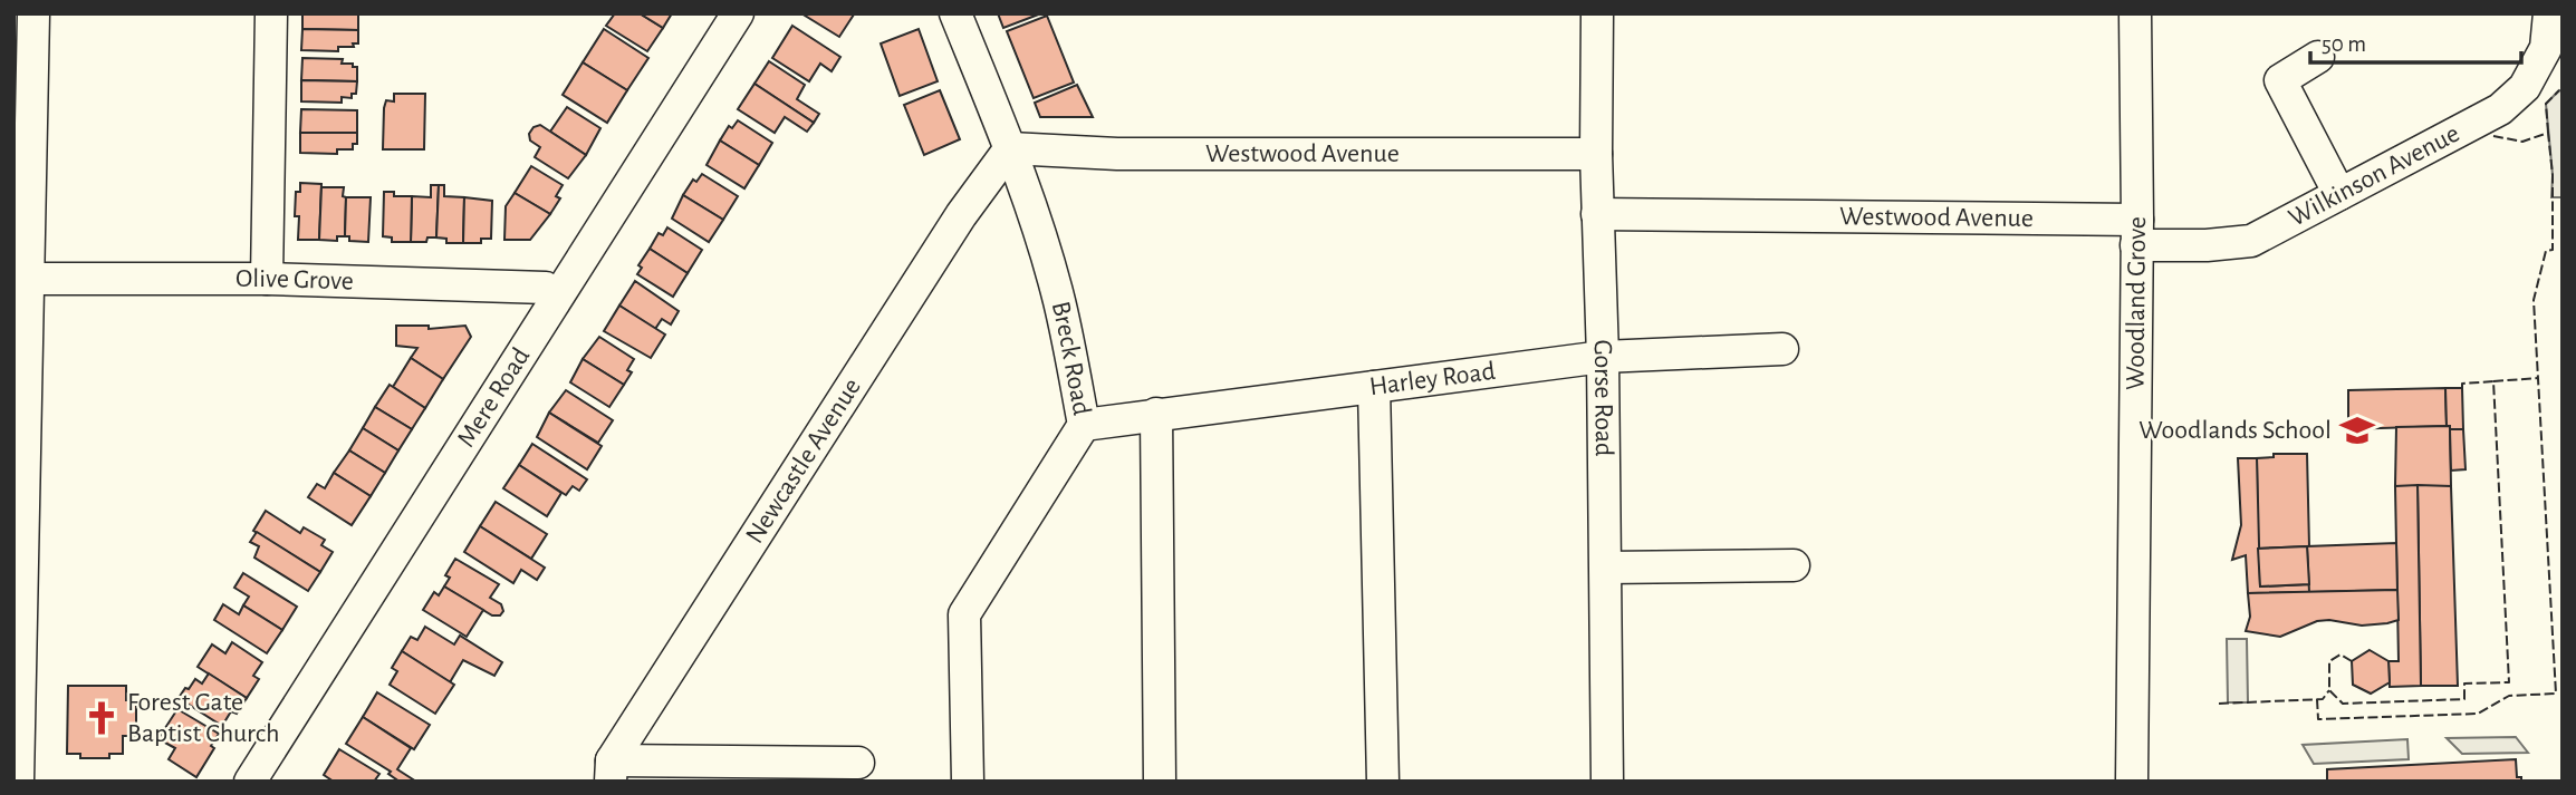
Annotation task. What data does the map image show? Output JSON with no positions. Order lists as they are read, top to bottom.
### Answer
{
  "streets": {
    "street": [
      "Westwood Avenue",
      "Wilkinson Avenue",
      "Olive Grove",
      "Woodland Grove",
      "Breck Road",
      "Harley Road",
      "Mere Road",
      "Gorse Road",
      "Newcastle Avenue"
    ]
  },
  "crossings": [
    ["Westwood Avenue", "Wilkinson Avenue"],
    ["Westwood Avenue", "Woodland Grove"],
    ["Westwood Avenue", "Breck Road"],
    ["Westwood Avenue", "Gorse Road"],
    ["Westwood Avenue", "Newcastle Avenue"],
    ["Wilkinson Avenue", "Woodland Grove"],
    ["Olive Grove", "Mere Road"],
    ["Breck Road", "Harley Road"],
    ["Breck Road", "Newcastle Avenue"],
    ["Harley Road", "Gorse Road"]
  ],
  "places": {
    "school or university": ["Woodlands School"],
    "church": ["Forest Gate Baptist Church"]
  },
  "scale_bar": "50 m"
}
